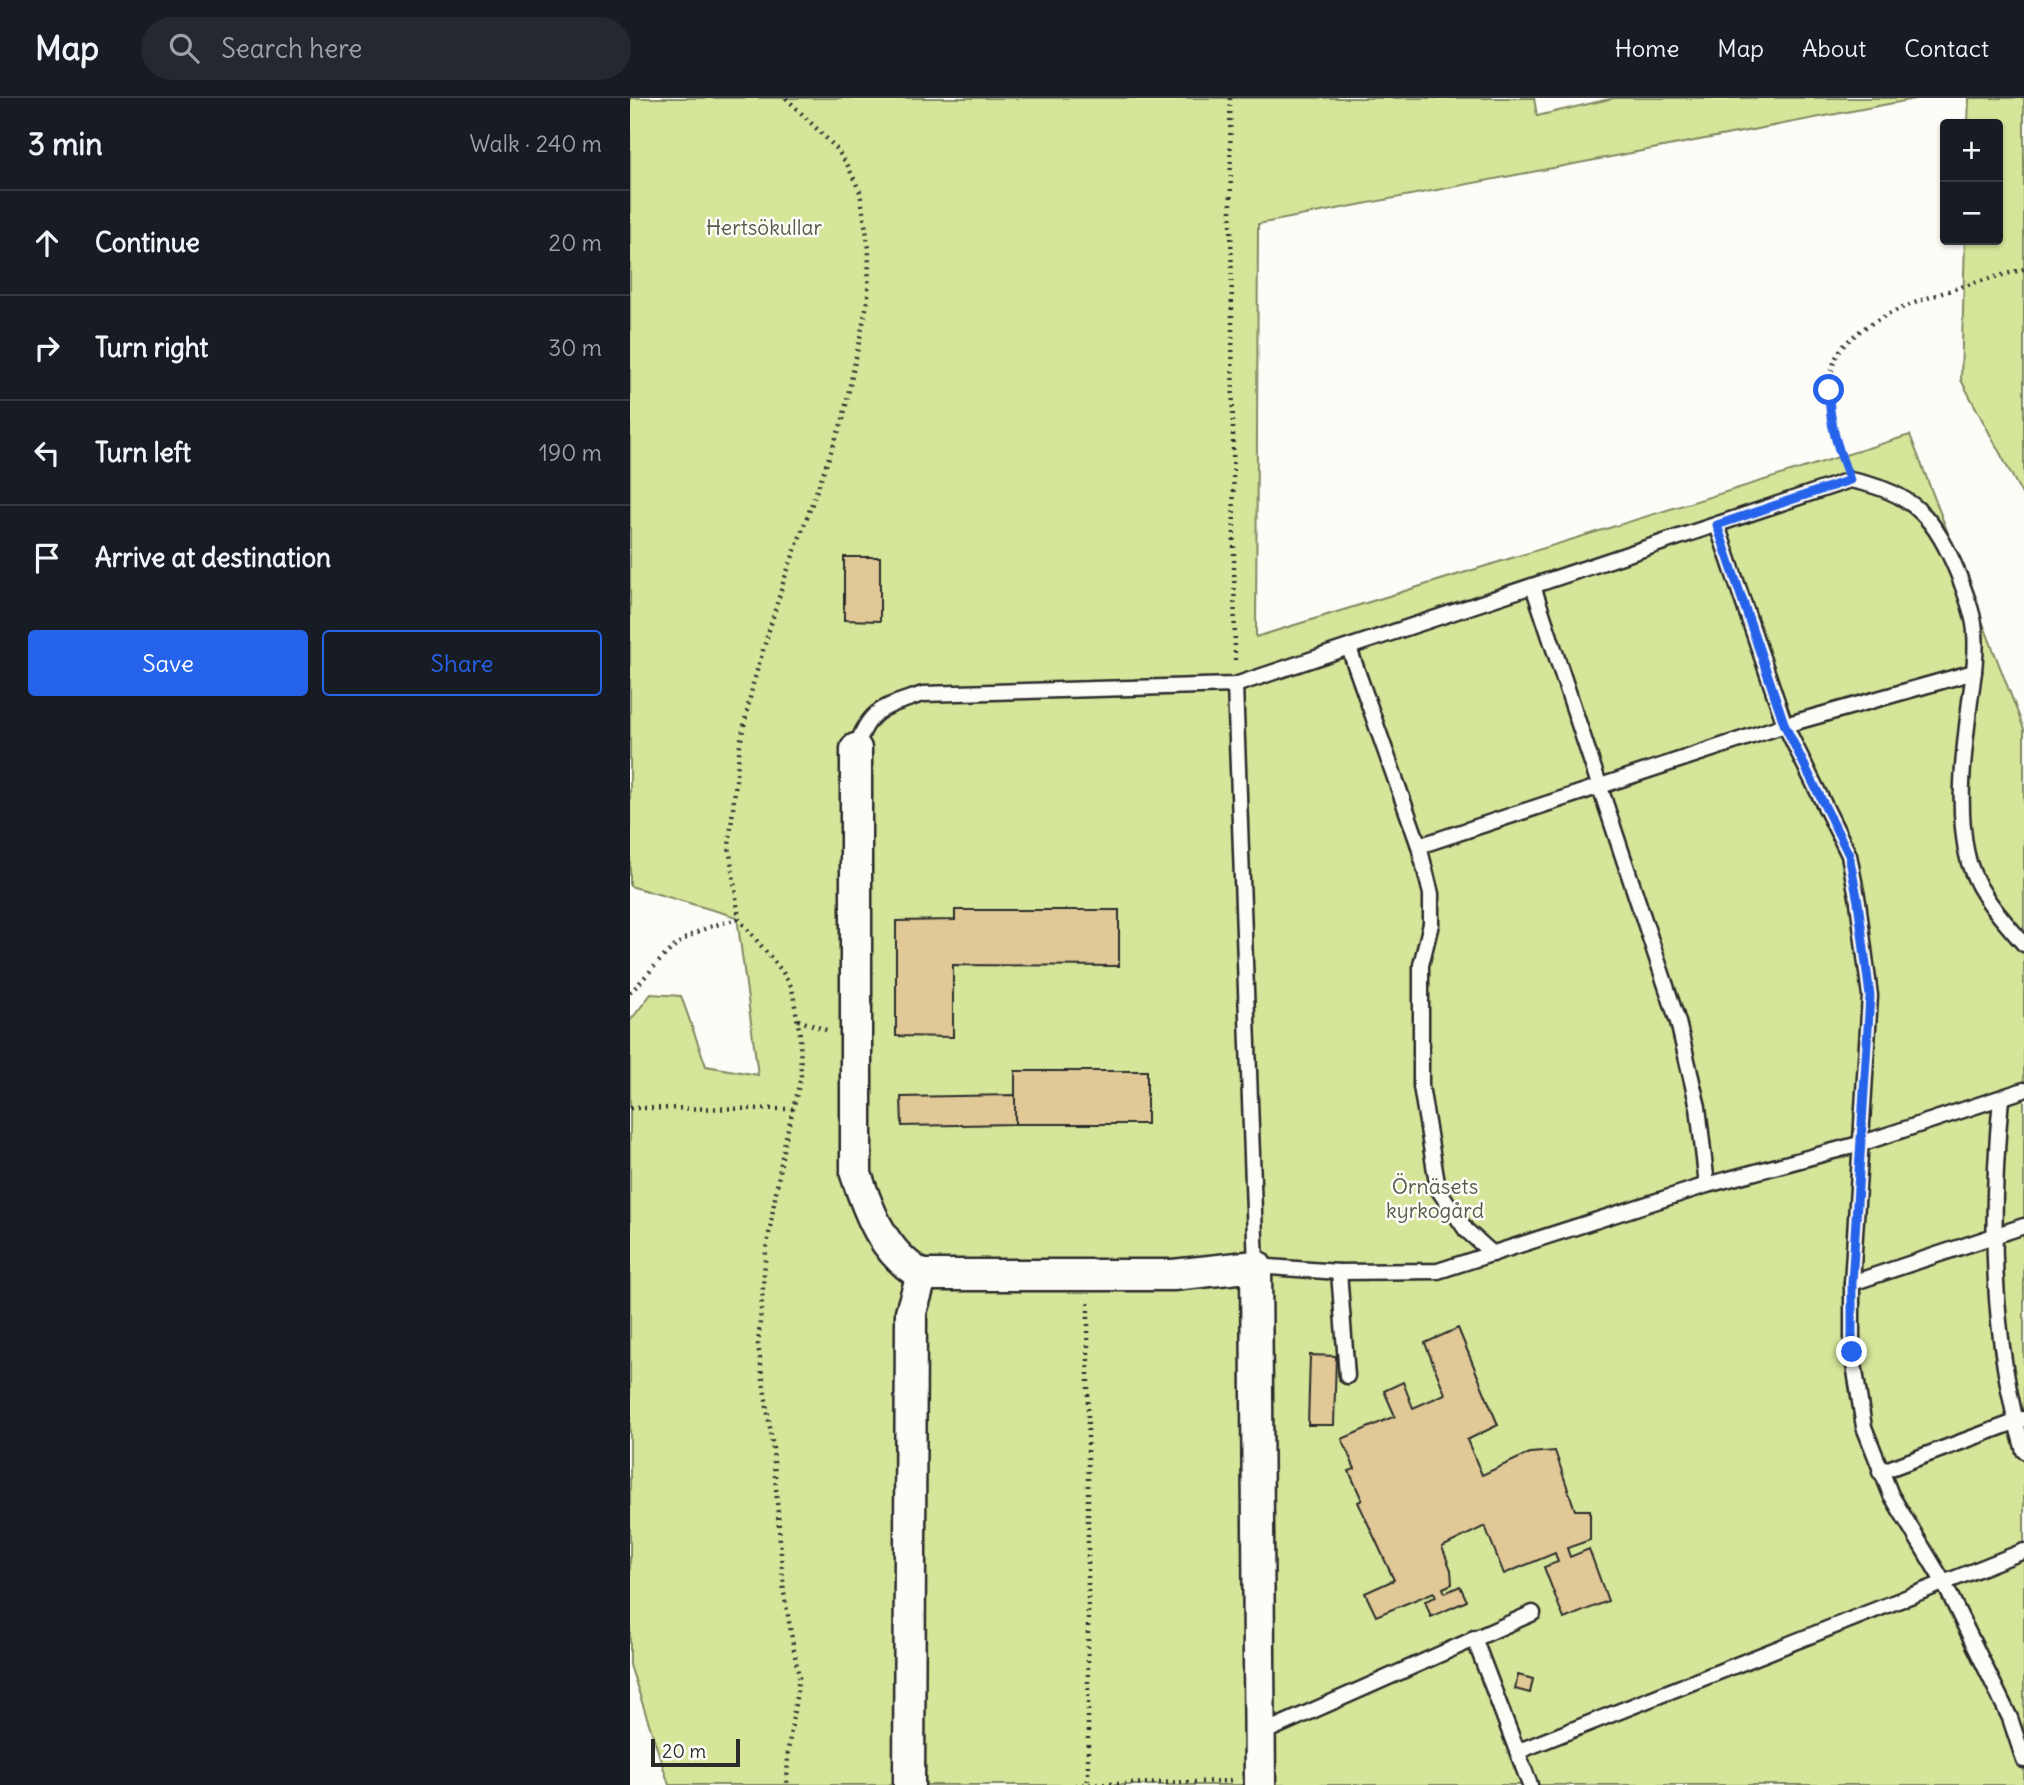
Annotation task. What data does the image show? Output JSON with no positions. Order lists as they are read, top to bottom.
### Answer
{
  "parks": ["Hertsökullar", "Örnäsets kyrkogård"],
  "scale_bar": "20 m",
  "page": {
    "header": "Map",
    "search": "Search here",
    "nav": [
      "Home",
      "Map",
      "About",
      "Contact"
    ],
    "heading": ["3 min", "Walk · 240 m"],
    "map_buttons": ["+", "−"],
    "list": [
      ["Continue", "20 m"],
      ["Turn right", "30 m"],
      ["Turn left", "190 m"],
      "Arrive at destination"
    ],
    "buttons": ["Save", "Share"],
    "scale": "20 m"
  }
}
